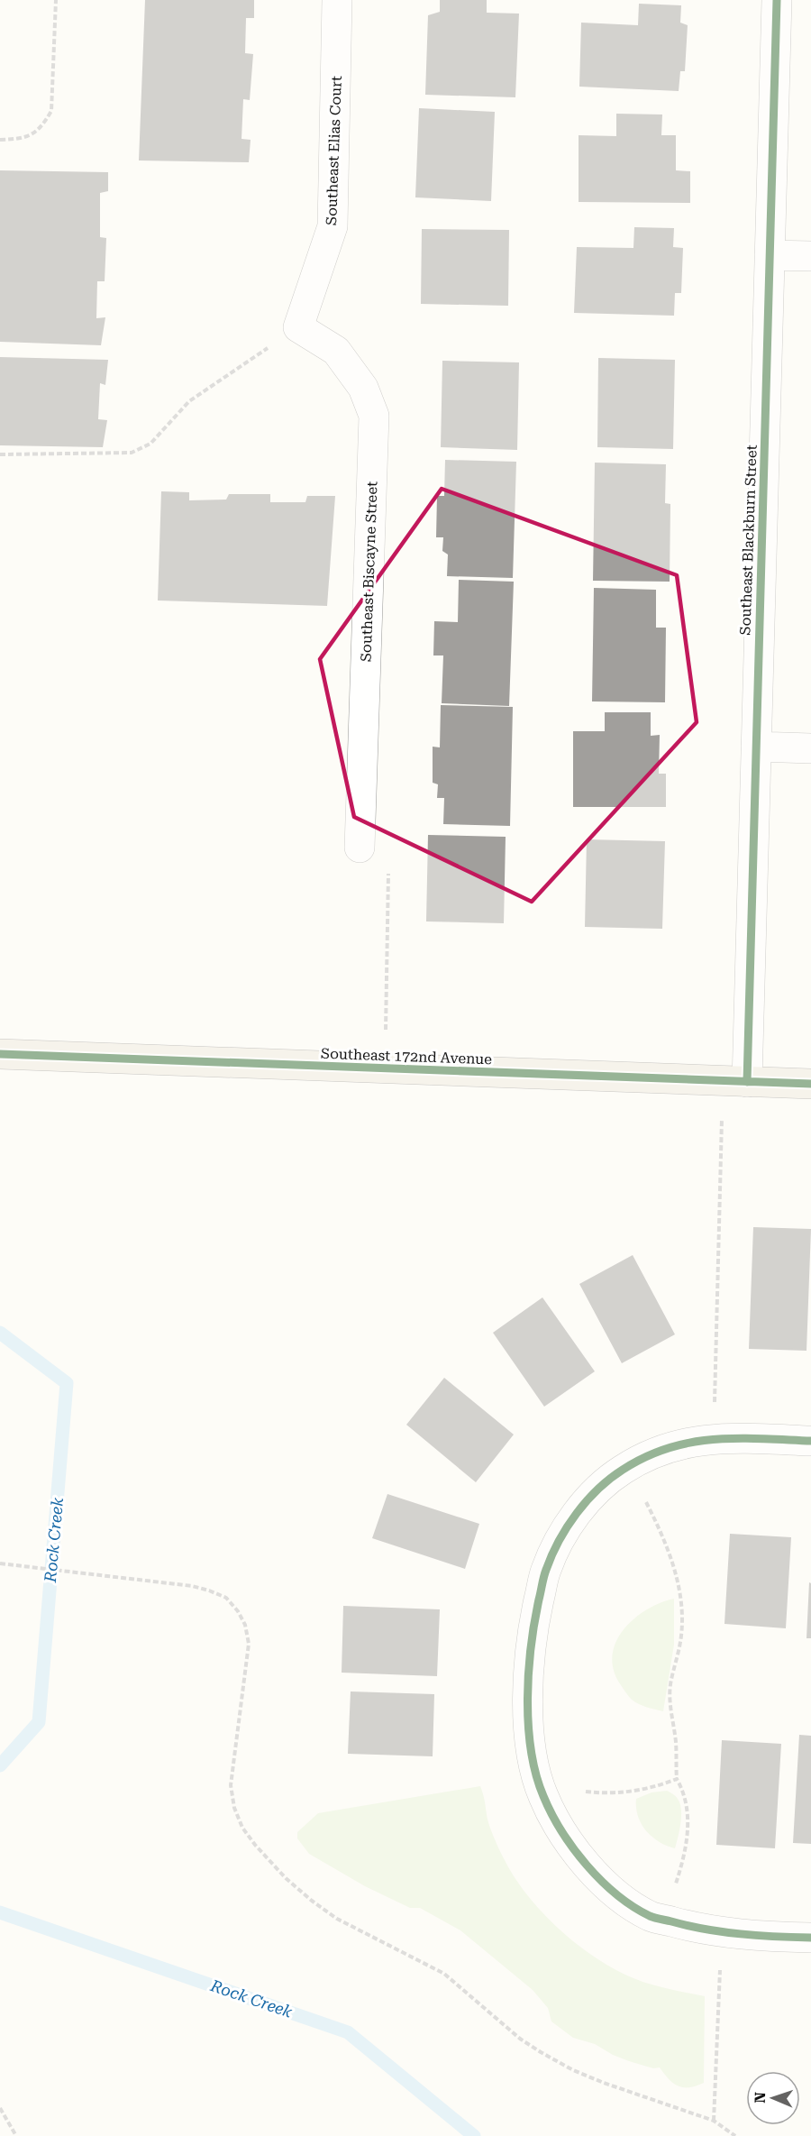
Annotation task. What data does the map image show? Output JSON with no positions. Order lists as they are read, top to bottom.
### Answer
{
  "streets": {
    "main road": ["Southeast 172nd Avenue"],
    "street": ["Southeast Elias Court", "Southeast Blackburn Street", "Southeast Biscayne Street"]
  },
  "crossings": [
    ["Southeast Elias Court", "Southeast Biscayne Street"],
    ["Southeast Blackburn Street", "Southeast 172nd Avenue"]
  ],
  "water": ["Rock Creek"],
  "north": "left"
}
